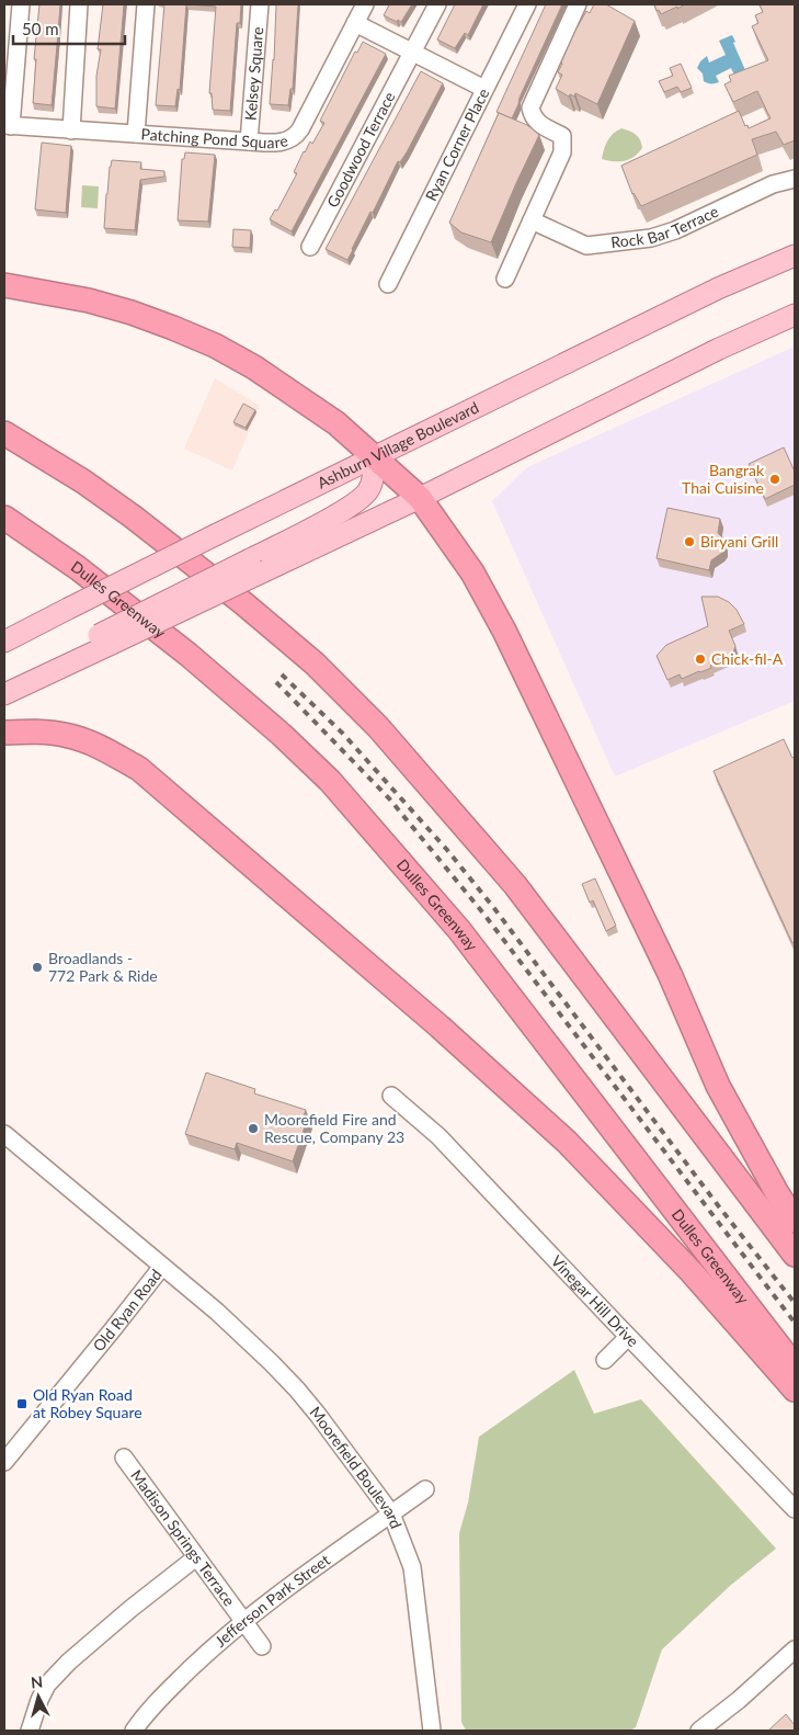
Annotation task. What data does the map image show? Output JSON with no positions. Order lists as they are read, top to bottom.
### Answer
{
  "streets": {
    "highway": ["Dulles Greenway"],
    "main road": ["Ashburn Village Boulevard"],
    "street": [
      "Kelsey Square",
      "Patching Pond Square",
      "Ryan Corner Place",
      "Goodwood Terrace",
      "Rock Bar Terrace",
      "Vinegar Hill Drive",
      "Old Ryan Road",
      "Moorefield Boulevard",
      "Madison Springs Terrace",
      "Jefferson Park Street"
    ]
  },
  "crossings": [
    ["Kelsey Square", "Patching Pond Square"],
    ["Old Ryan Road", "Moorefield Boulevard"],
    ["Moorefield Boulevard", "Jefferson Park Street"],
    ["Madison Springs Terrace", "Jefferson Park Street"]
  ],
  "places": {
    "other": [
      "Bangrak Thai Cuisine",
      "Biryani Grill",
      "Chick-fil-A",
      "Broadlands - 772 Park & Ride",
      "Moorefield Fire and Rescue, Company 23"
    ],
    "transit": ["Old Ryan Road at Robey Square"]
  },
  "scale_bar": "50 m",
  "north": "top"
}
